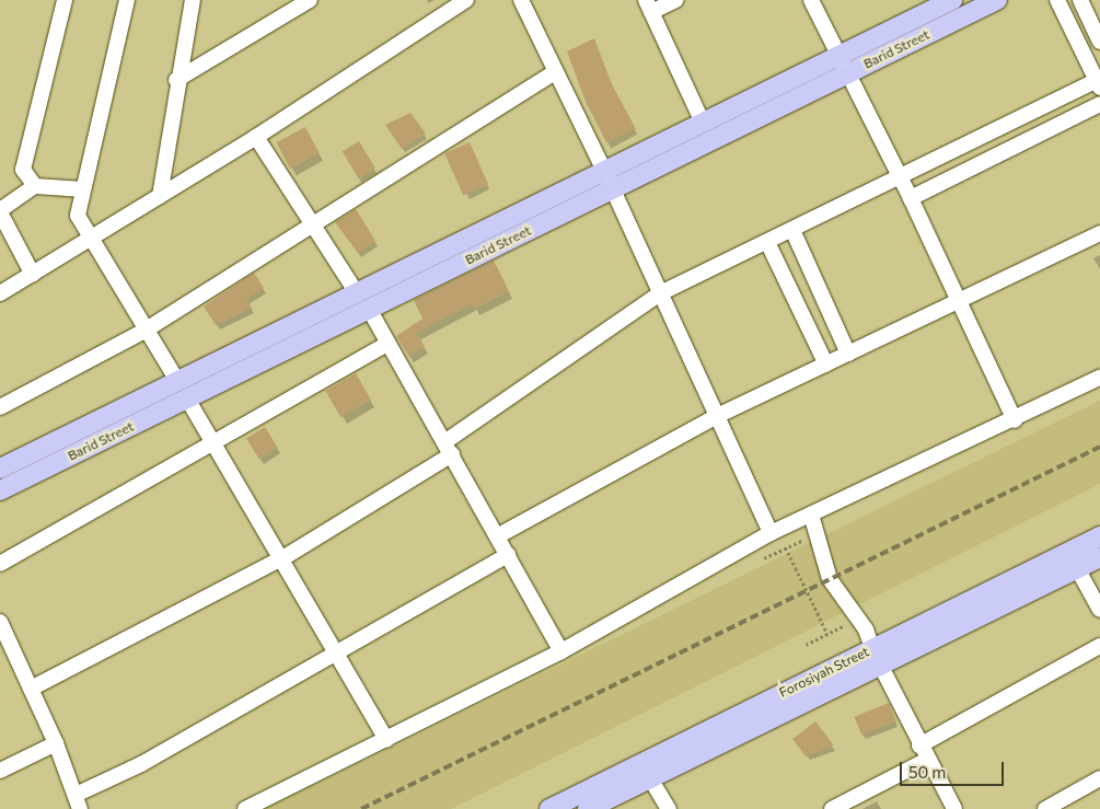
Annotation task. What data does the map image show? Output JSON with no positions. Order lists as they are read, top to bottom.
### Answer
{
  "streets": {
    "main road": ["Barid Street", "Forosiyah Street"]
  },
  "scale_bar": "50 m"
}
